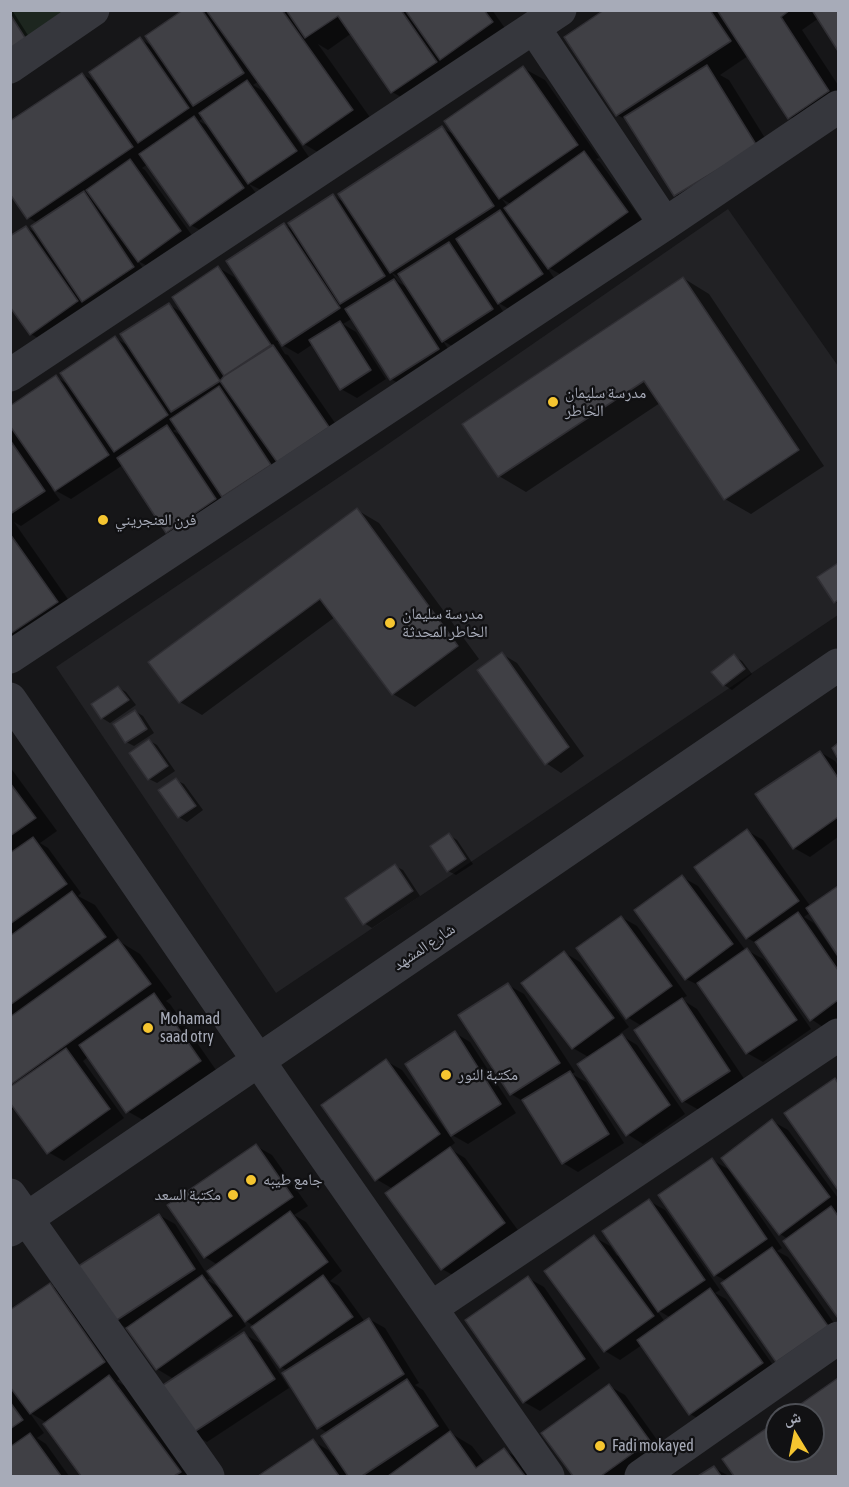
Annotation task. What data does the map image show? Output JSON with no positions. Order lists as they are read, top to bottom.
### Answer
{
  "streets": {
    "street": ["شارع المشهد"]
  },
  "places": [
    "مدرسة سليمان الخاطر",
    "فرن العنجريني",
    "مدرسة سليمان الخاطر المحدثة",
    "Mohamad saad otry",
    "مكتبة النور",
    "جامع طيبه",
    "مكتبة السعد",
    "Fadi mokayed"
  ],
  "north": "top"
}
